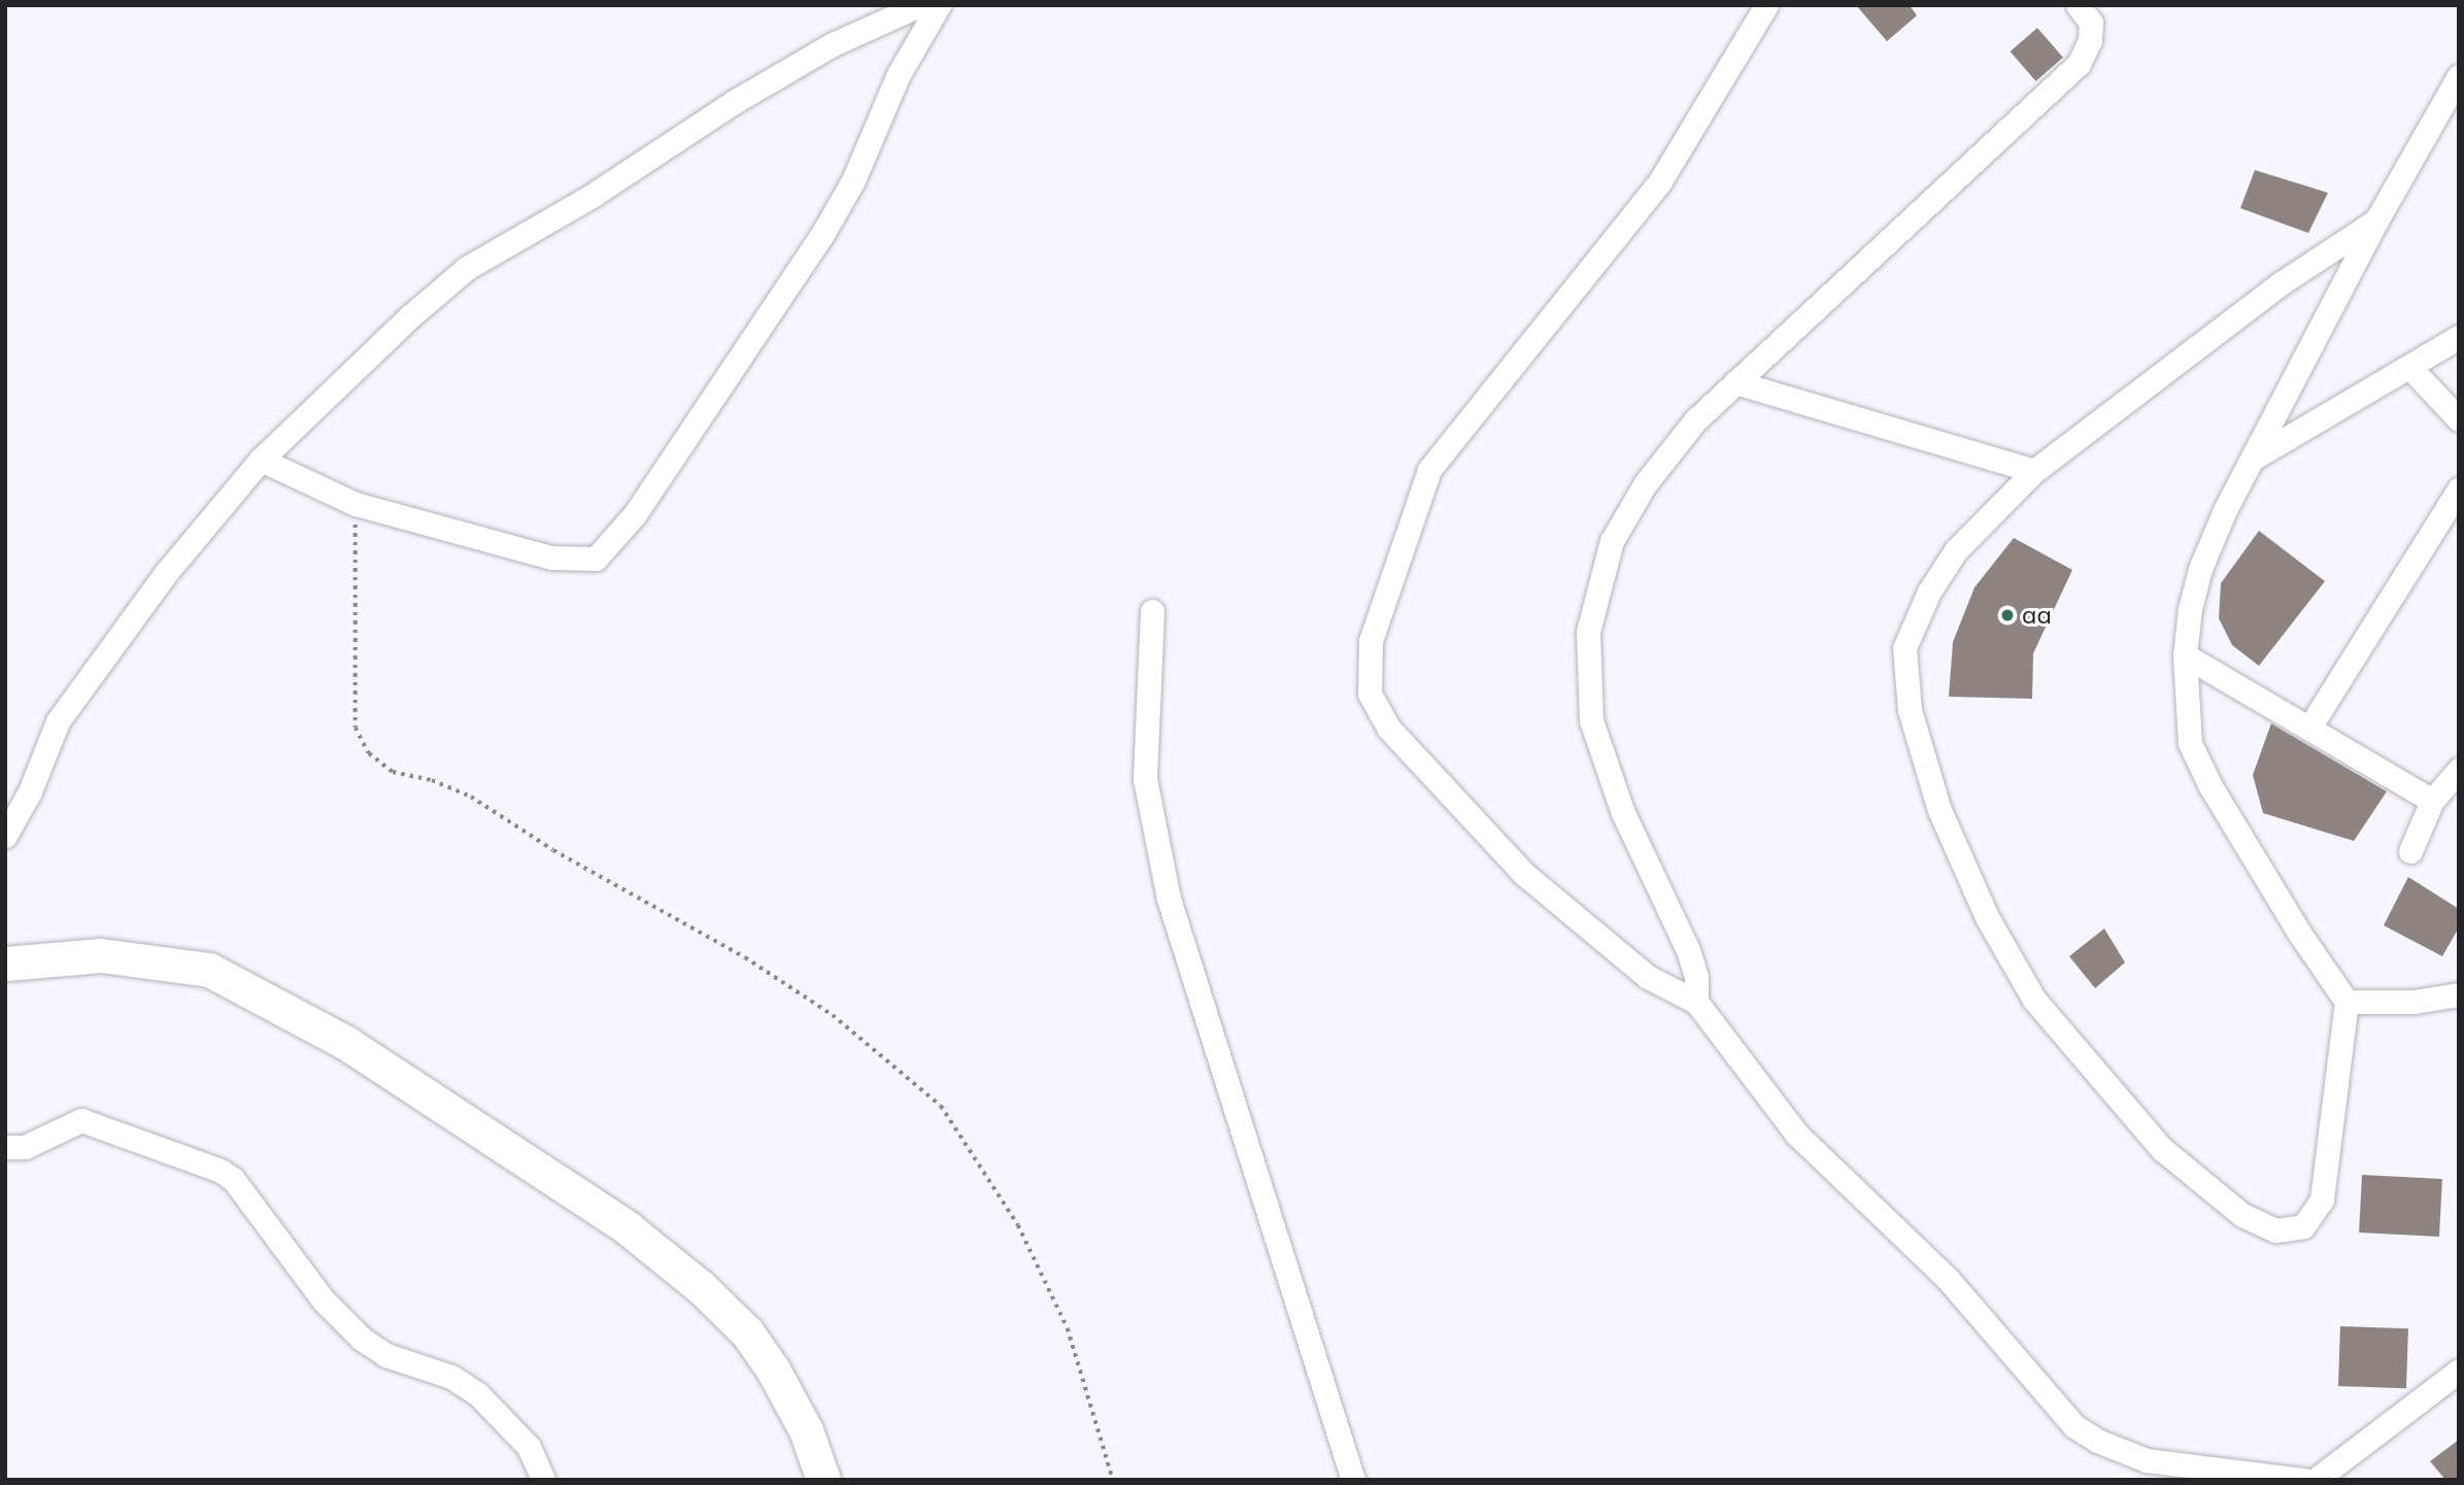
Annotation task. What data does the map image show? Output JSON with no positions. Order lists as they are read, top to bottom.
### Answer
{
  "places": ["aa"]
}
